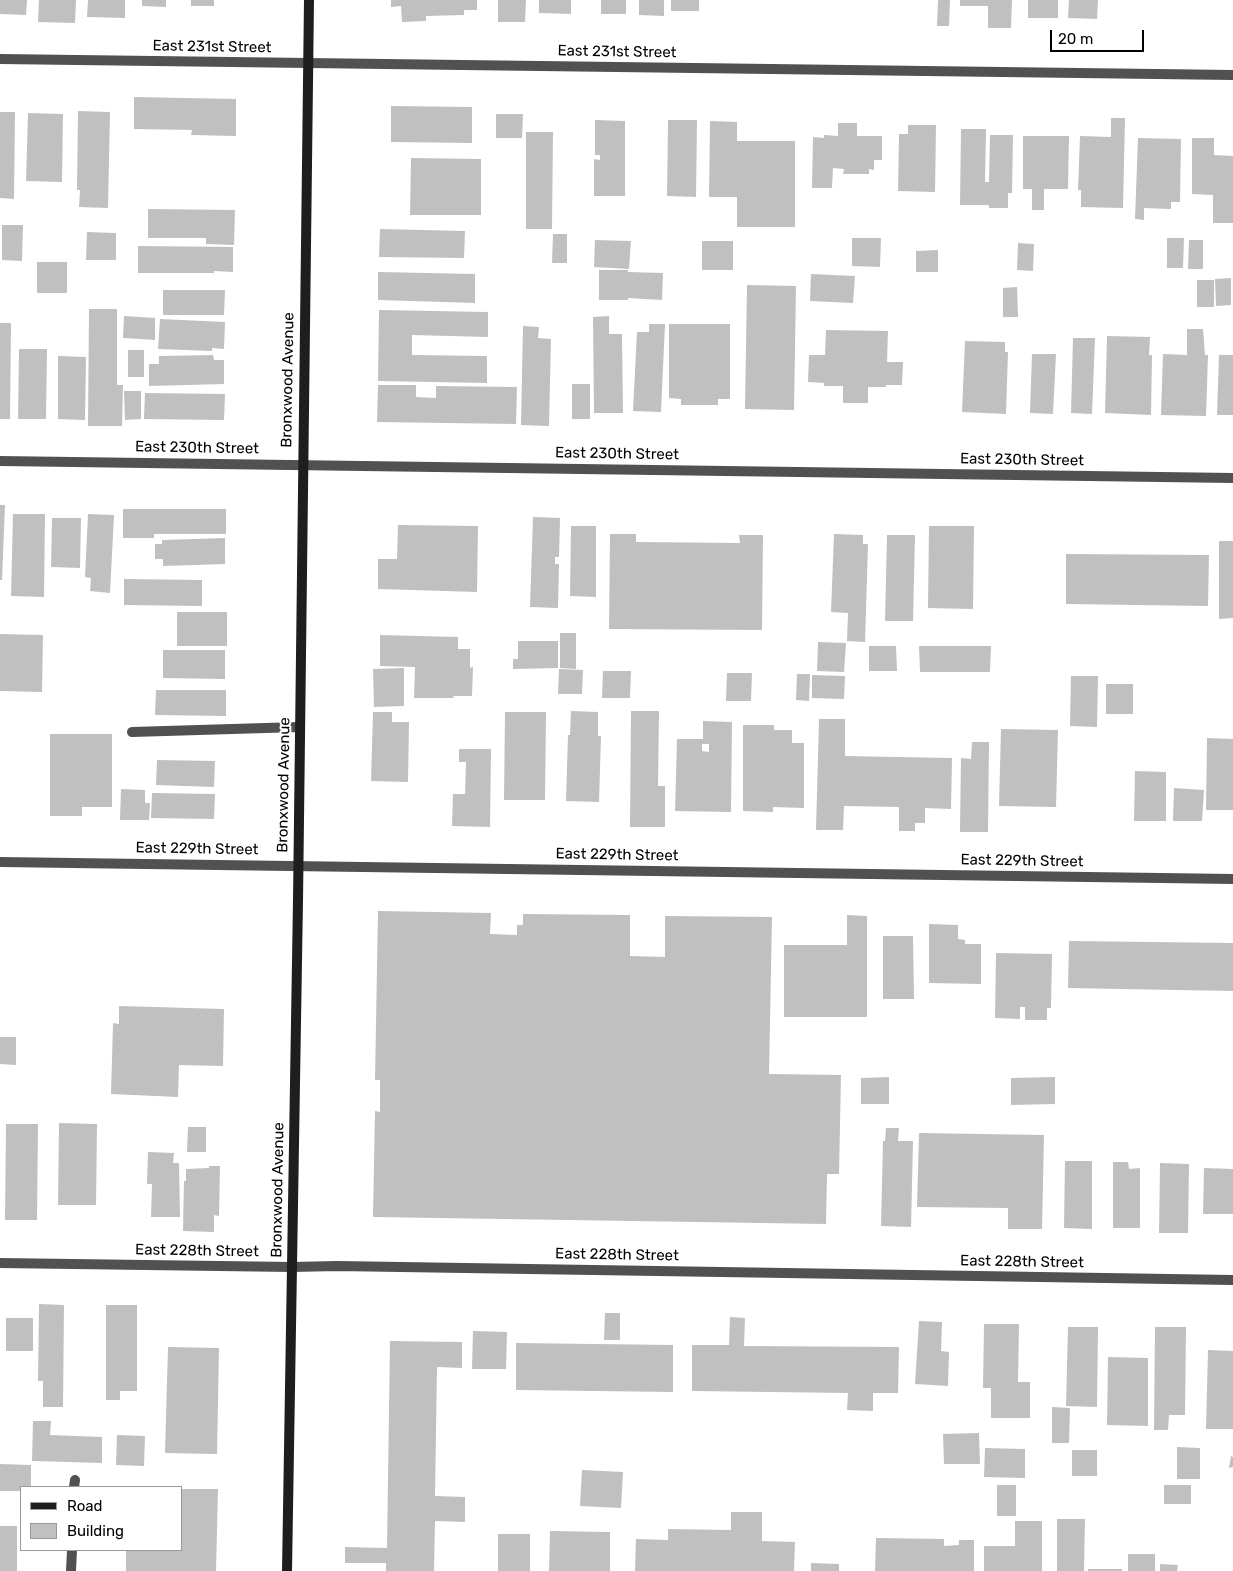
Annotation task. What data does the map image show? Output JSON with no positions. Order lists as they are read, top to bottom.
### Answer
{
  "streets": {
    "street": [
      "East 231st Street",
      "Bronxwood Avenue",
      "East 230th Street",
      "East 229th Street",
      "East 228th Street"
    ]
  },
  "crossings": [
    ["East 231st Street", "Bronxwood Avenue"],
    ["Bronxwood Avenue", "East 230th Street"],
    ["Bronxwood Avenue", "East 229th Street"],
    ["Bronxwood Avenue", "East 228th Street"]
  ],
  "legend": ["Road", "Building"],
  "scale_bar": "20 m"
}
